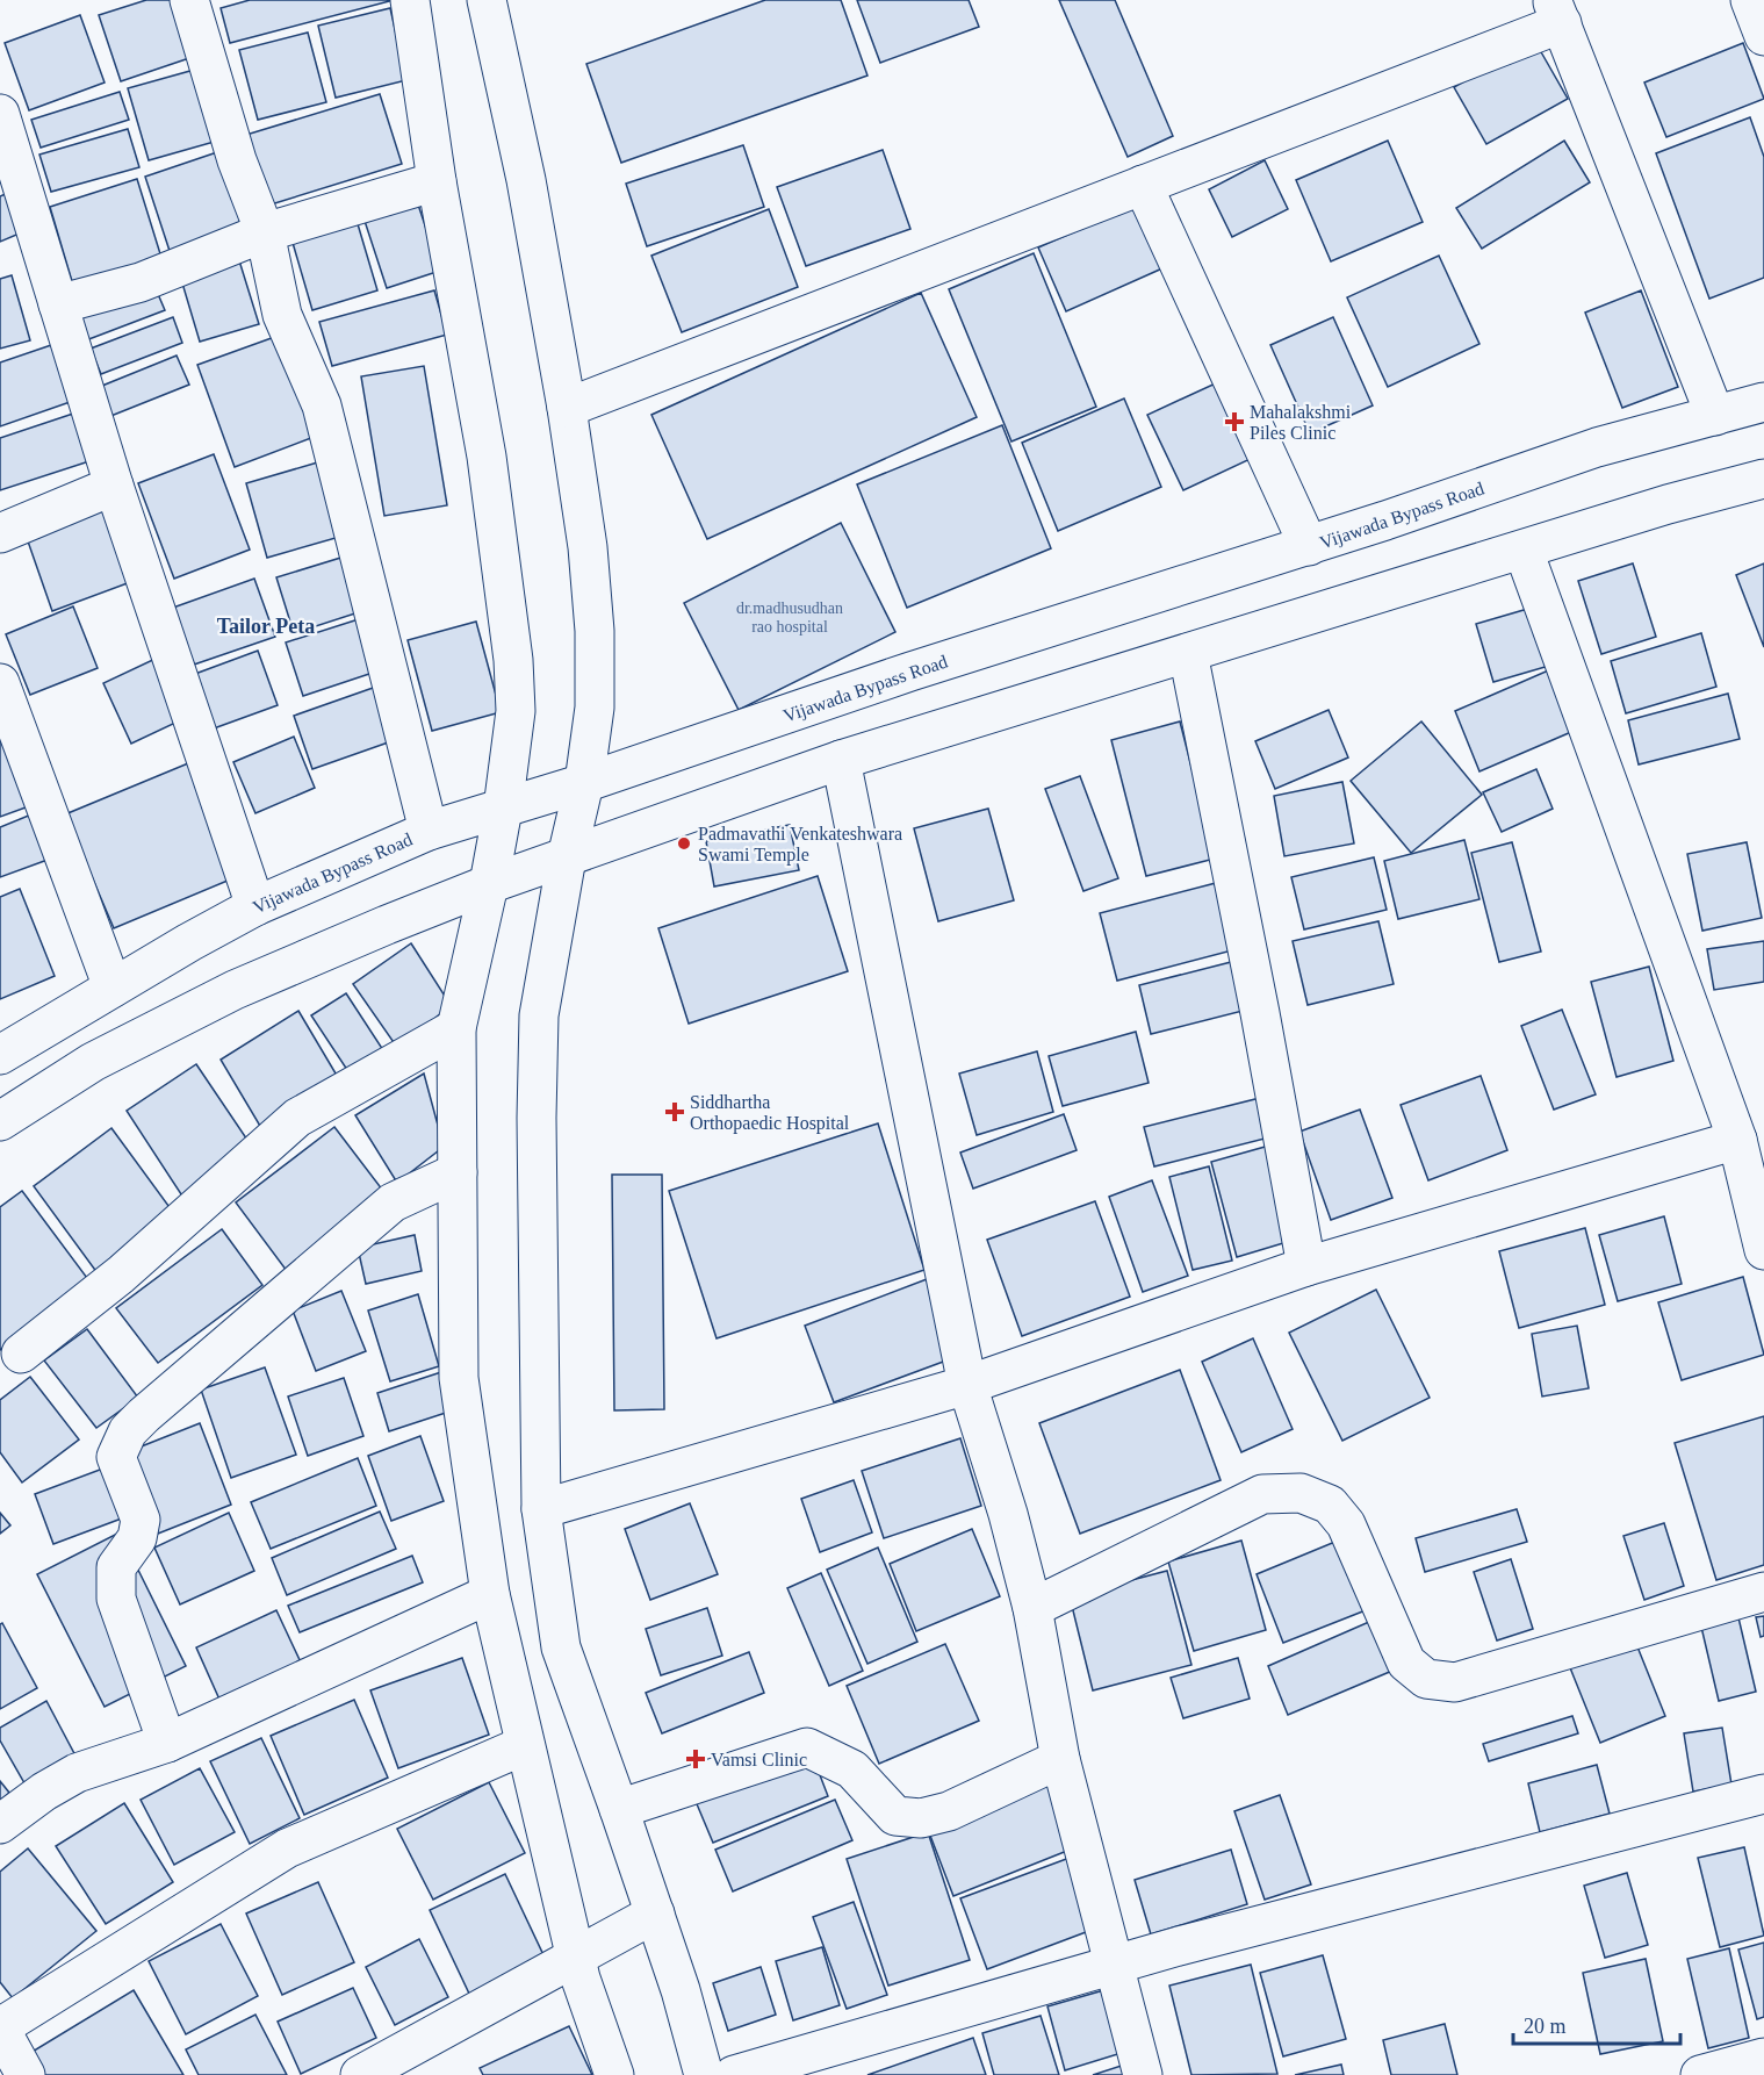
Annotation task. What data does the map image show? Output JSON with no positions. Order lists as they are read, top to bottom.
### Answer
{
  "streets": {
    "street": ["Vijawada Bypass Road"]
  },
  "districts": ["Tailor Peta"],
  "places": {
    "health": ["Mahalakshmi Piles Clinic", "Siddhartha Orthopaedic Hospital", "Vamsi Clinic"],
    "other": ["Padmavathi Venkateshwara Swami Temple"]
  },
  "house_numbers": ["dr.madhusudhan rao hospital"],
  "scale_bar": "20 m"
}
